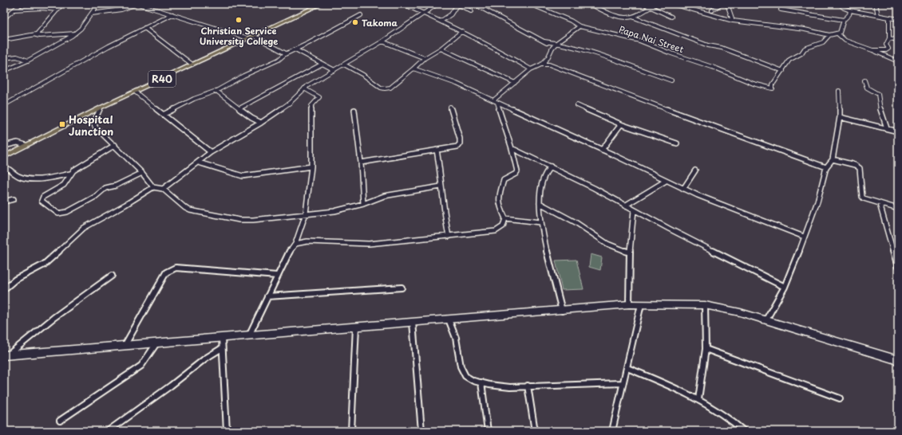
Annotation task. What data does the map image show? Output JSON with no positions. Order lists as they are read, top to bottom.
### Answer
{
  "streets": {
    "main road": ["R40"],
    "street": ["Papa Nai Street"]
  },
  "places": {
    "other": ["Christian Service University College", "Takoma"],
    "transit": ["Hospital Junction"]
  }
}
